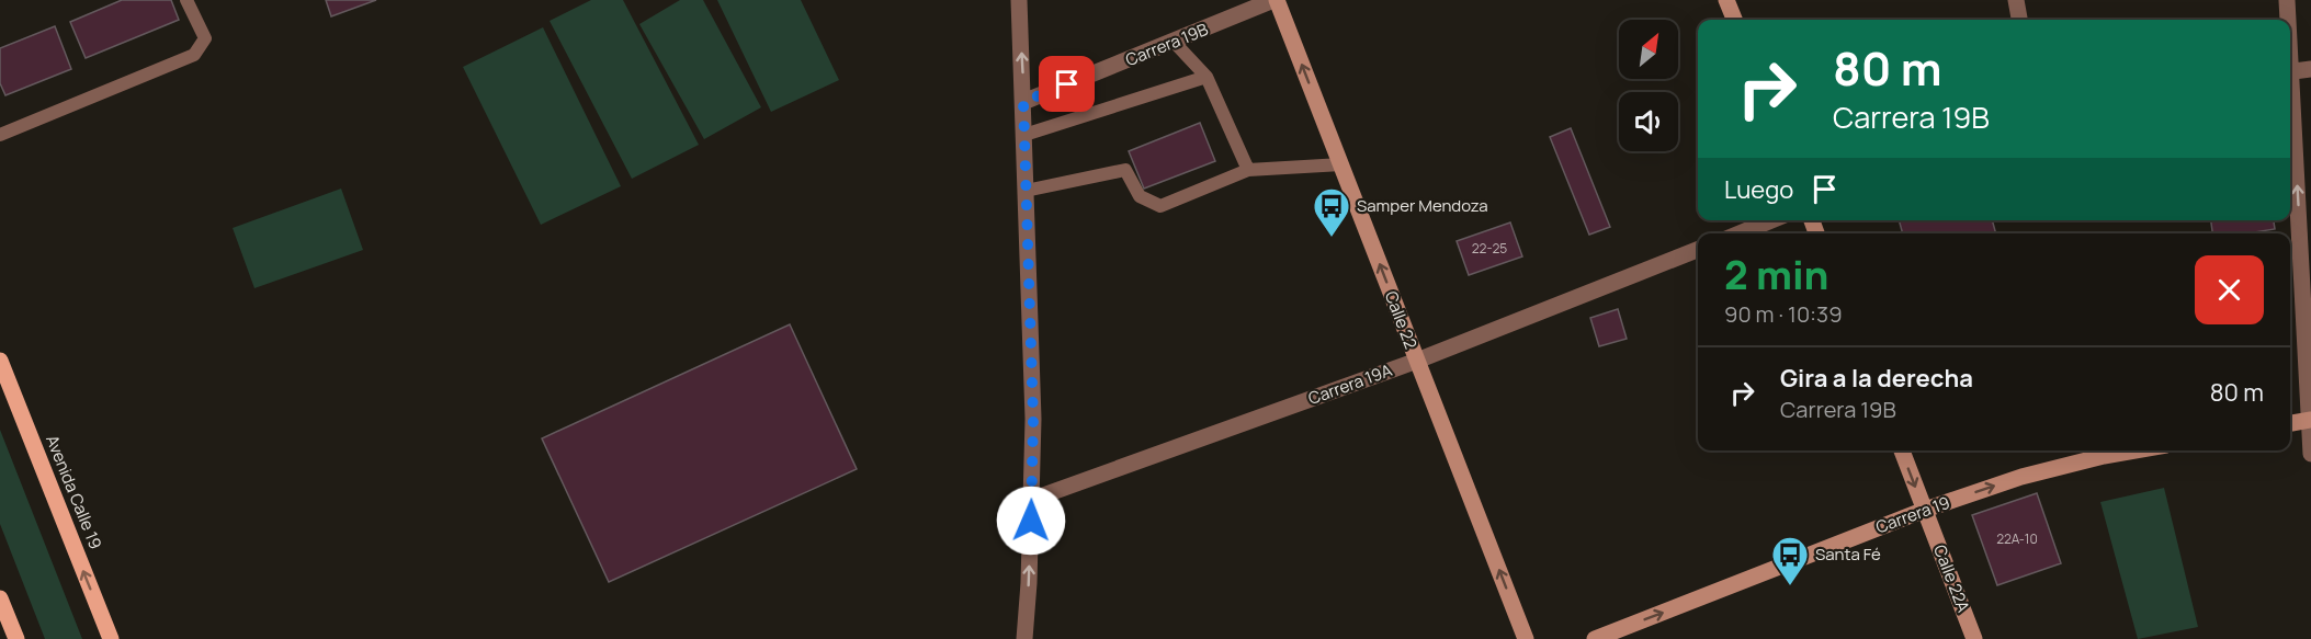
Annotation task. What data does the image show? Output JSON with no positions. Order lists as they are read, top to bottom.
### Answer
{
  "streets": {
    "main road": ["Avenida Calle 19"],
    "street": [
      "Carrera 19B",
      "Calle 22",
      "Carrera 19A",
      "Carrera 19",
      "Calle 22A"
    ]
  },
  "crossings": [
    ["Carrera 19B", "Calle 22"],
    ["Calle 22", "Carrera 19A"],
    ["Carrera 19", "Calle 22A"]
  ],
  "one_way": ["Calle 22", "Avenida Calle 19", "Carrera 19"],
  "places": {
    "bus stop": ["Samper Mendoza", "Santa Fé"]
  },
  "house_numbers": ["22-25", "22A-10"],
  "north": "top right",
  "page": {
    "turn": ["80 m", "Carrera 19B"],
    "then": "Luego",
    "heading": ["2 min", "90 m · 10:39"],
    "list": [
      {
        "name": "Gira a la derecha",
        "note": "Carrera 19B",
        "value": "80 m"
      }
    ]
  }
}
